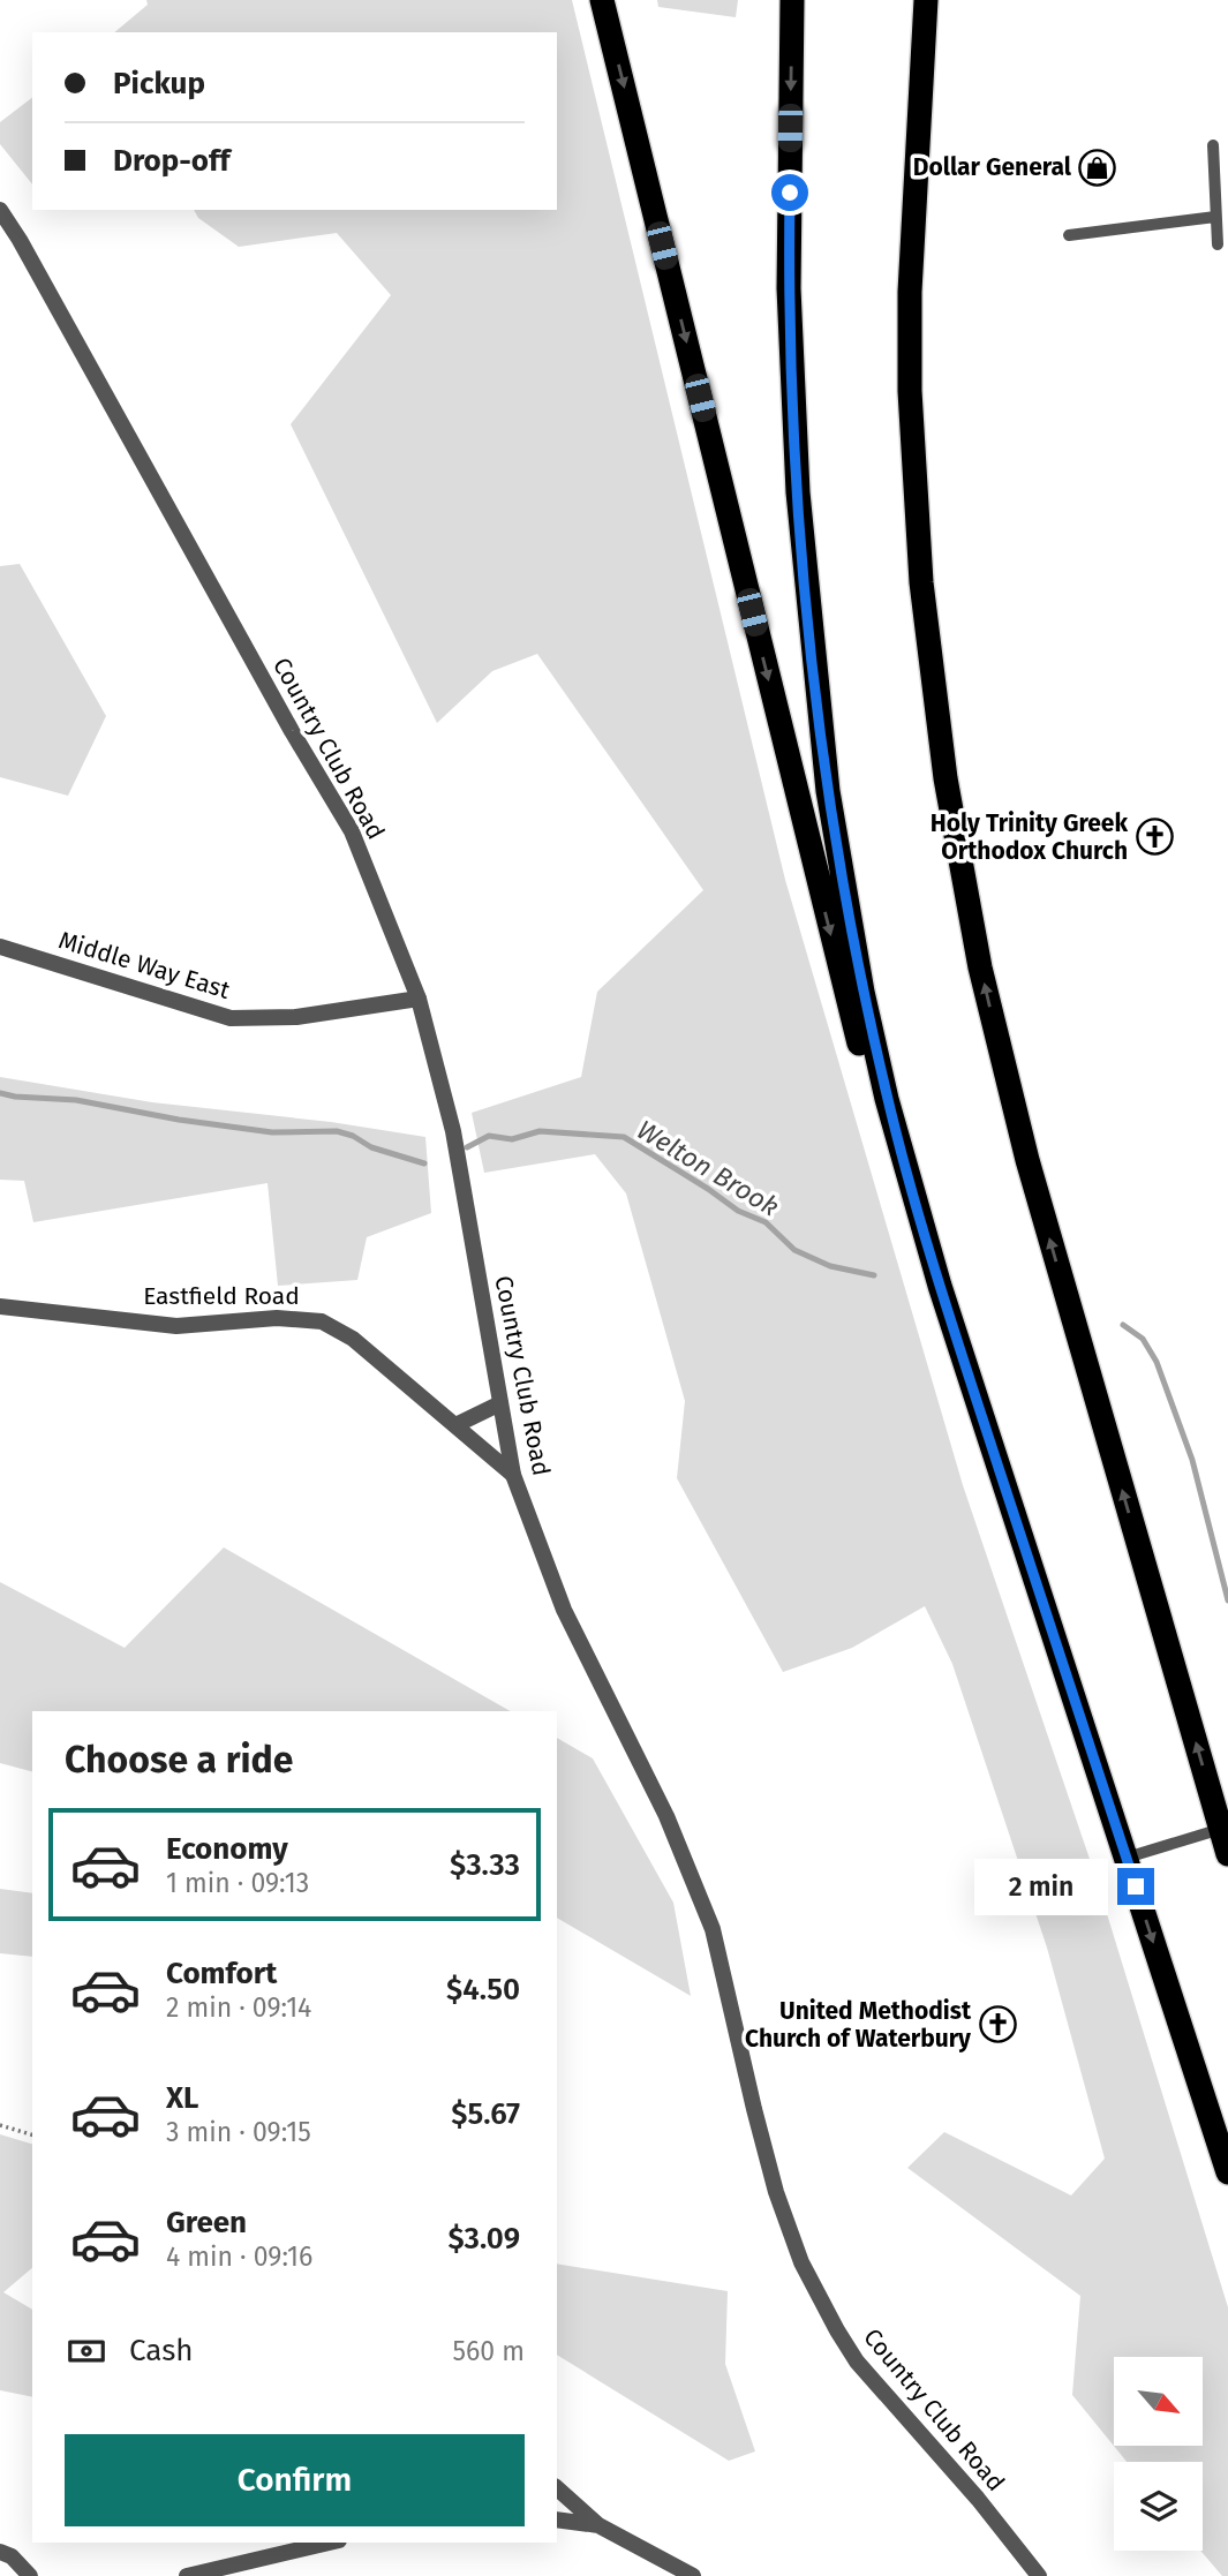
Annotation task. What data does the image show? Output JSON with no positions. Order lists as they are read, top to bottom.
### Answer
{
  "streets": {
    "street": ["Country Club Road", "Middle Way East", "Eastfield Road"]
  },
  "crossings": [
    ["Country Club Road", "Middle Way East"],
    ["Country Club Road", "Eastfield Road"]
  ],
  "water": ["Welton Brook"],
  "places": {
    "shop": ["Dollar General"],
    "church": ["Holy Trinity Greek Orthodox Church", "United Methodist Church of Waterbury"]
  },
  "north": "bottom right",
  "page": {
    "banner": ["Pickup", "Drop-off"],
    "heading": "Choose a ride",
    "list": [
      {
        "name": "Economy",
        "note": "1 min · 09:13",
        "value": "$3.33"
      },
      {
        "name": "Comfort",
        "note": "2 min · 09:14",
        "value": "$4.50"
      },
      {
        "name": "XL",
        "note": "3 min · 09:15",
        "value": "$5.67"
      },
      {
        "name": "Green",
        "note": "4 min · 09:16",
        "value": "$3.09"
      }
    ],
    "bubble": "2 min",
    "pay": ["Cash", "560 m"],
    "buttons": "Confirm"
  }
}
